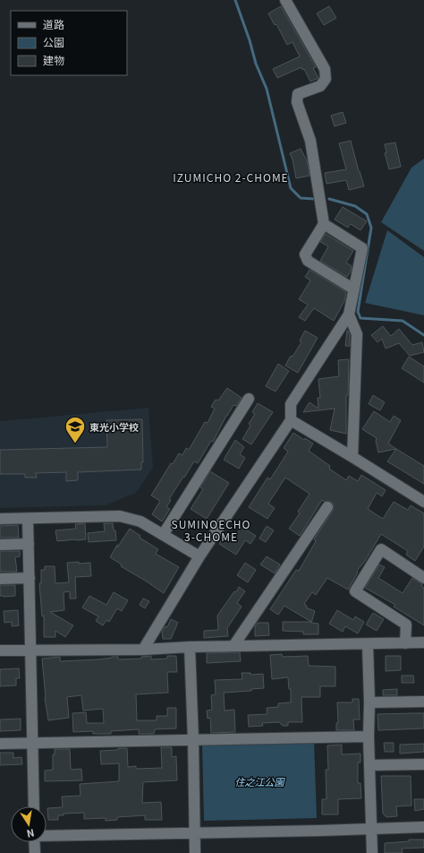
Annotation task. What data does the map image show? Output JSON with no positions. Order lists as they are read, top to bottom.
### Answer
{
  "districts": ["IZUMICHO 2-CHOME", "SUMINOECHO 3-CHOME"],
  "parks": ["住之江公園"],
  "places": {
    "school or university": ["東光小学校"]
  },
  "legend": ["道路", "公園", "建物"],
  "north": "bottom"
}
